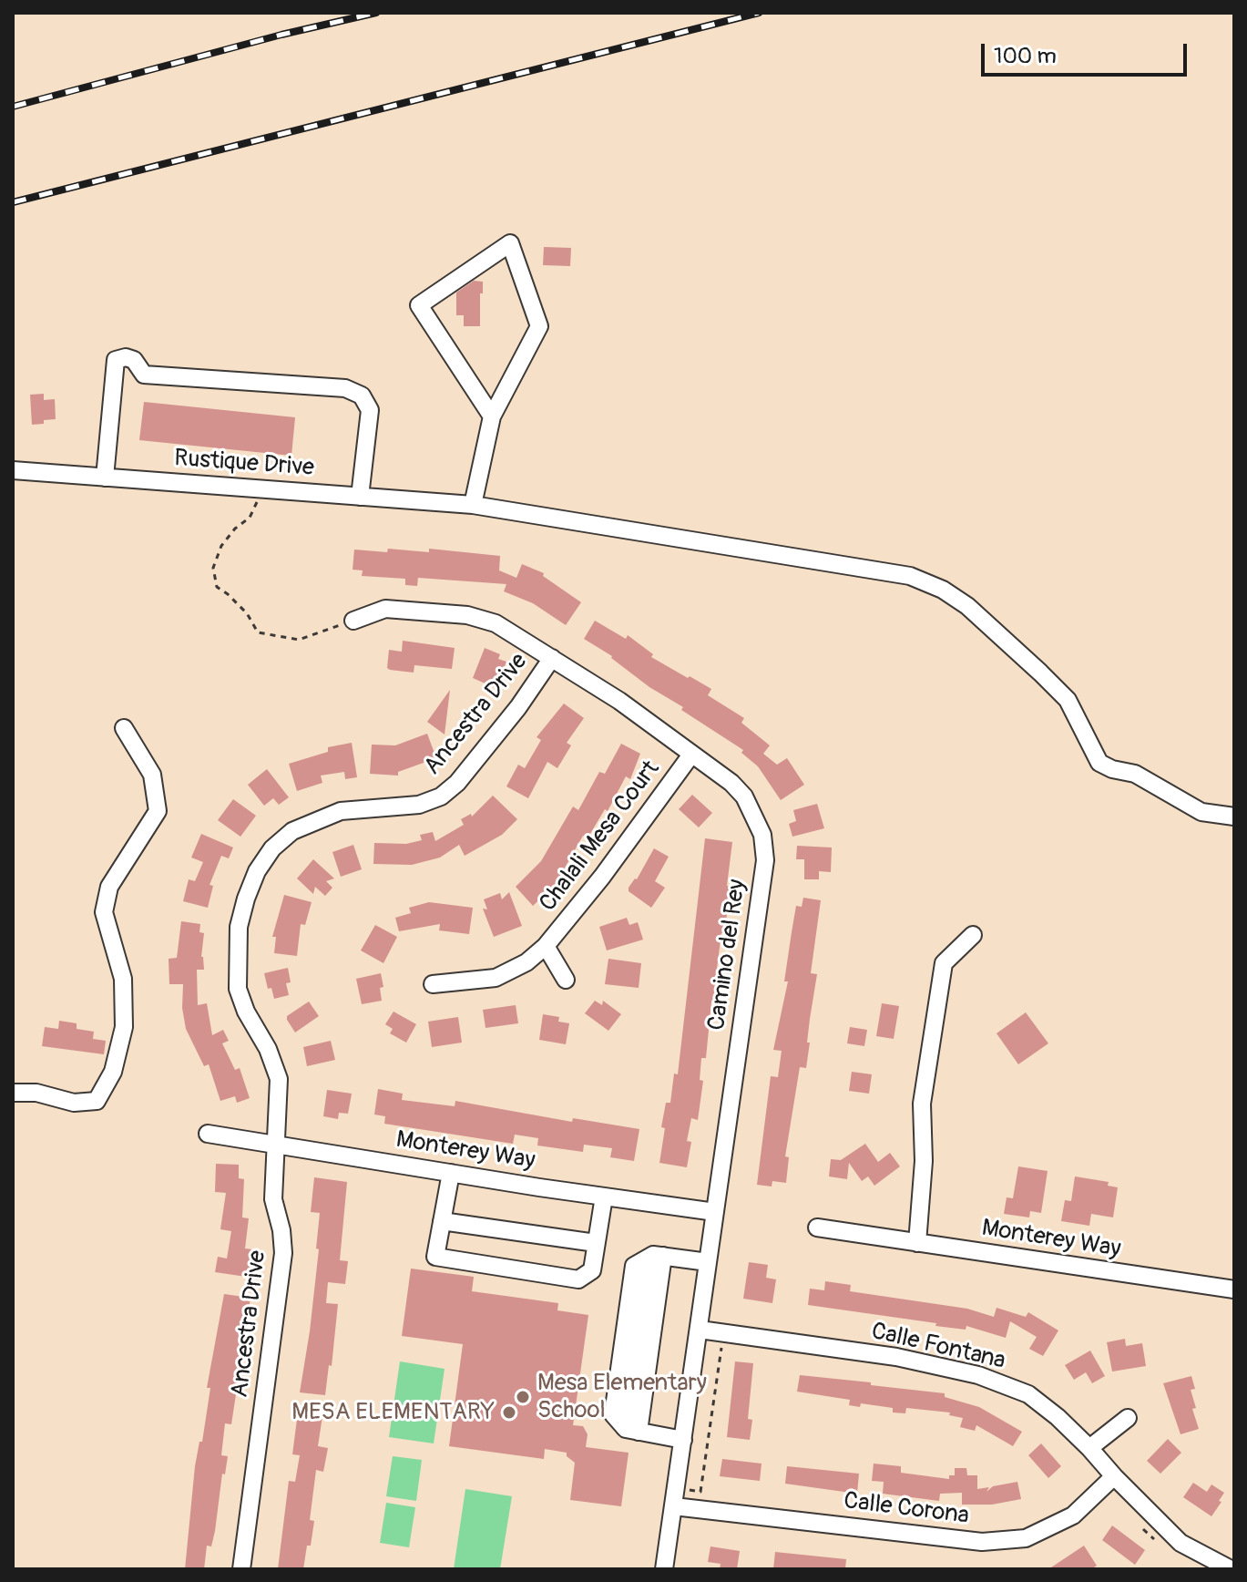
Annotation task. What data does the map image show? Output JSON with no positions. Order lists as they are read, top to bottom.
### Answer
{
  "streets": {
    "street": [
      "Rustique Drive",
      "Ancestra Drive",
      "Chalali Mesa Court",
      "Camino del Rey",
      "Monterey Way",
      "Calle Fontana",
      "Calle Corona"
    ]
  },
  "crossings": [
    ["Ancestra Drive", "Camino del Rey"],
    ["Ancestra Drive", "Monterey Way"],
    ["Chalali Mesa Court", "Camino del Rey"],
    ["Camino del Rey", "Monterey Way"],
    ["Camino del Rey", "Calle Fontana"],
    ["Camino del Rey", "Calle Corona"],
    ["Calle Fontana", "Calle Corona"]
  ],
  "places": ["Mesa Elementary School", "MESA ELEMENTARY"],
  "scale_bar": "100 m"
}
